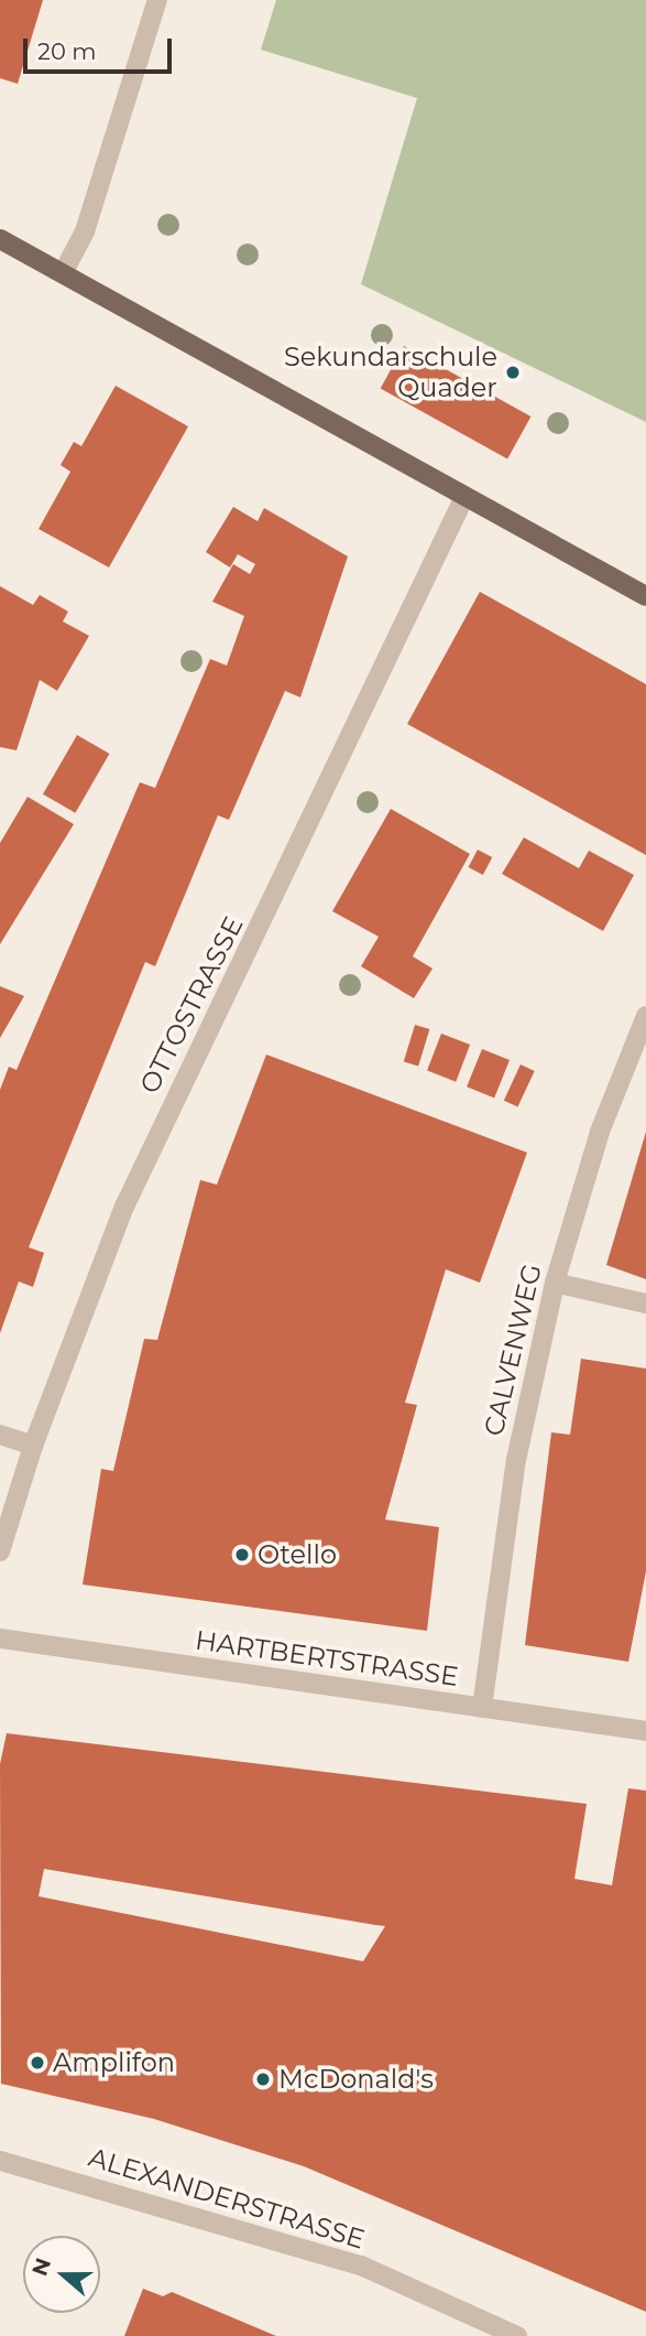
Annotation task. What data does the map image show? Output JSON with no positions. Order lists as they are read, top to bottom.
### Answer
{
  "streets": {
    "street": [
      "OTTOSTRASSE",
      "CALVENWEG",
      "HARTBERTSTRASSE",
      "ALEXANDERSTRASSE"
    ]
  },
  "crossings": [
    ["CALVENWEG", "HARTBERTSTRASSE"]
  ],
  "places": [
    "Sekundarschule Quader",
    "Otello",
    "Amplifon",
    "McDonald's"
  ],
  "scale_bar": "20 m",
  "north": "left"
}
